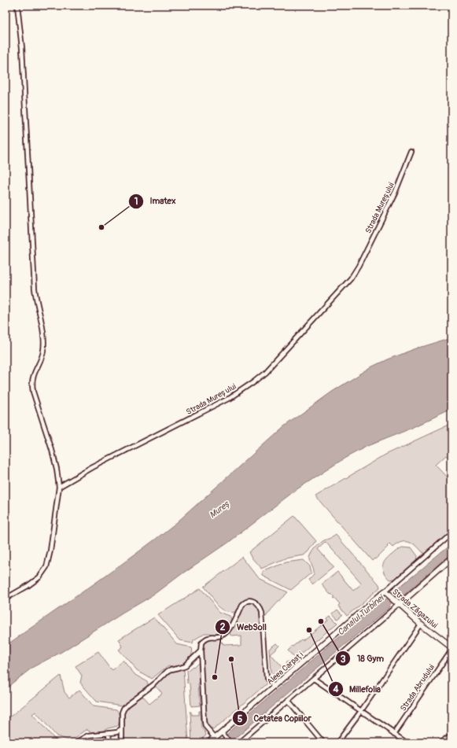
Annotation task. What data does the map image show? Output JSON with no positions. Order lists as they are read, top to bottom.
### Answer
{
  "streets": {
    "street": [
      "Strada Mureșului",
      "Strada Zăgazului",
      "Aleea Carpați",
      "Strada Abrudului"
    ]
  },
  "crossings": [
    ["Strada Zăgazului", "Aleea Carpați"],
    ["Strada Zăgazului", "Strada Abrudului"]
  ],
  "water": ["Mureș", "Canalul Turbinei"],
  "places": [
    "Imatex",
    "18 Gym",
    "Millefolia",
    "Cetatea Copiilor",
    "WebSoll"
  ]
}
